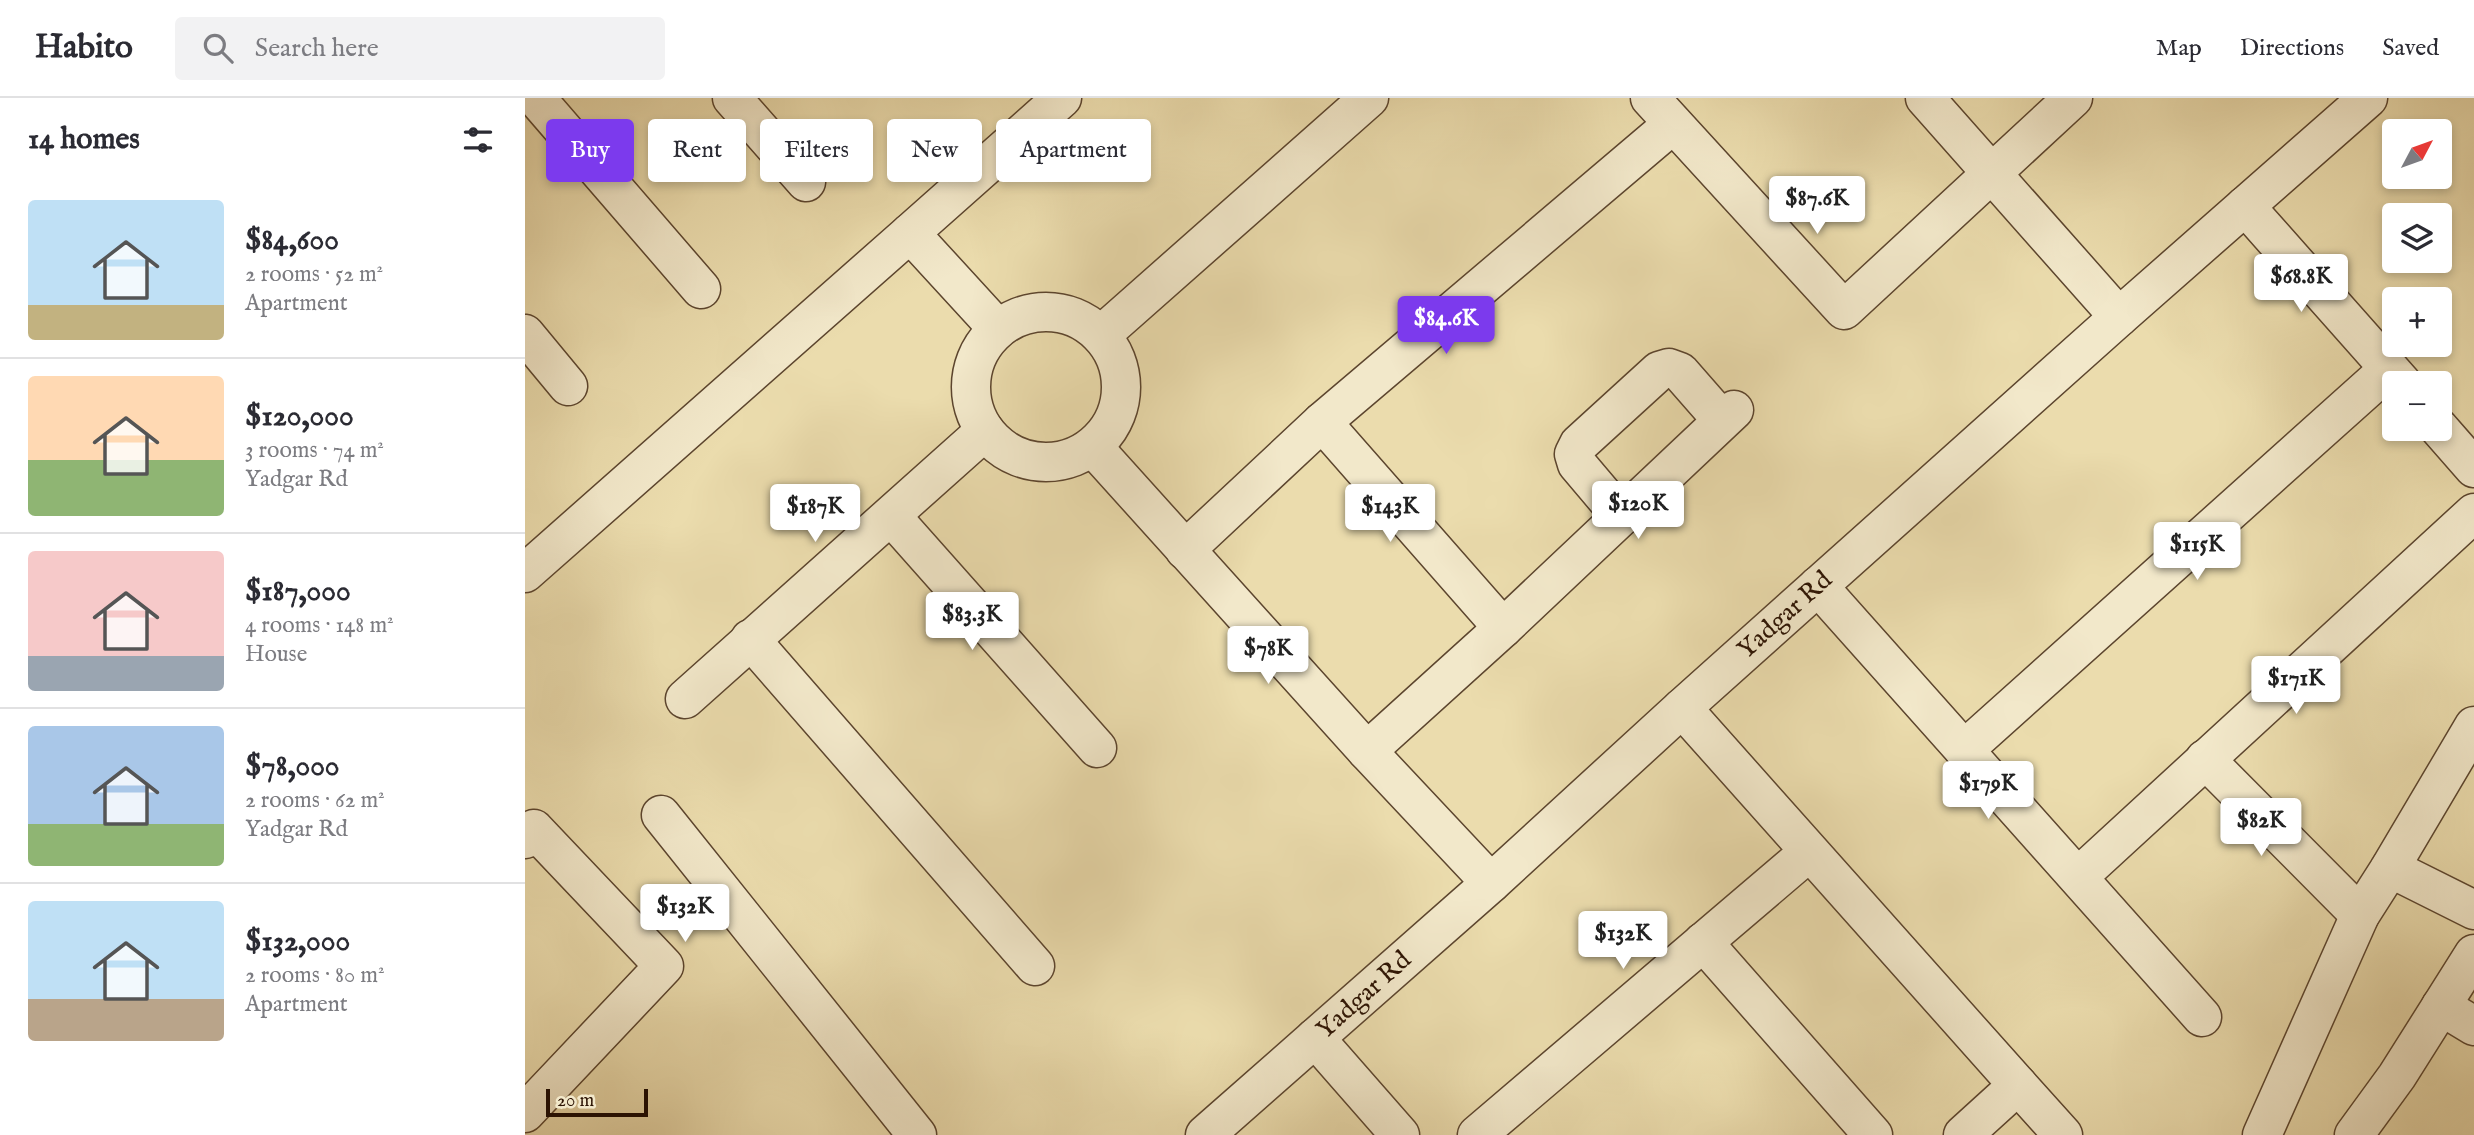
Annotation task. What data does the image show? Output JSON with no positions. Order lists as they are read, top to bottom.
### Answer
{
  "streets": {
    "street": ["Yadgar Rd"]
  },
  "scale_bar": "20 m",
  "north": "top right",
  "page": {
    "header": "Habito",
    "search": "Search here",
    "nav": ["Map", "Directions", "Saved"],
    "heading": "14 homes",
    "map_buttons": ["+", "−"],
    "chip": [
      "Buy",
      "Rent",
      "Filters",
      "New",
      "Apartment"
    ],
    "price": [
      "$87.6K",
      "$68.8K",
      "$84.6K",
      "$120K",
      "$187K",
      "$143K",
      "$115K",
      "$83.3K",
      "$78K",
      "$171K",
      "$179K",
      "$82K",
      "$132K",
      "$132K"
    ],
    "list": [
      {
        "name": "$84,600",
        "note": "2 rooms · 52 m² · Apartment"
      },
      {
        "name": "$120,000",
        "note": "3 rooms · 74 m² · Yadgar Rd"
      },
      {
        "name": "$187,000",
        "note": "4 rooms · 148 m² · House"
      },
      {
        "name": "$78,000",
        "note": "2 rooms · 62 m² · Yadgar Rd"
      },
      {
        "name": "$132,000",
        "note": "2 rooms · 80 m² · Apartment"
      }
    ],
    "scale": "20 m"
  }
}
